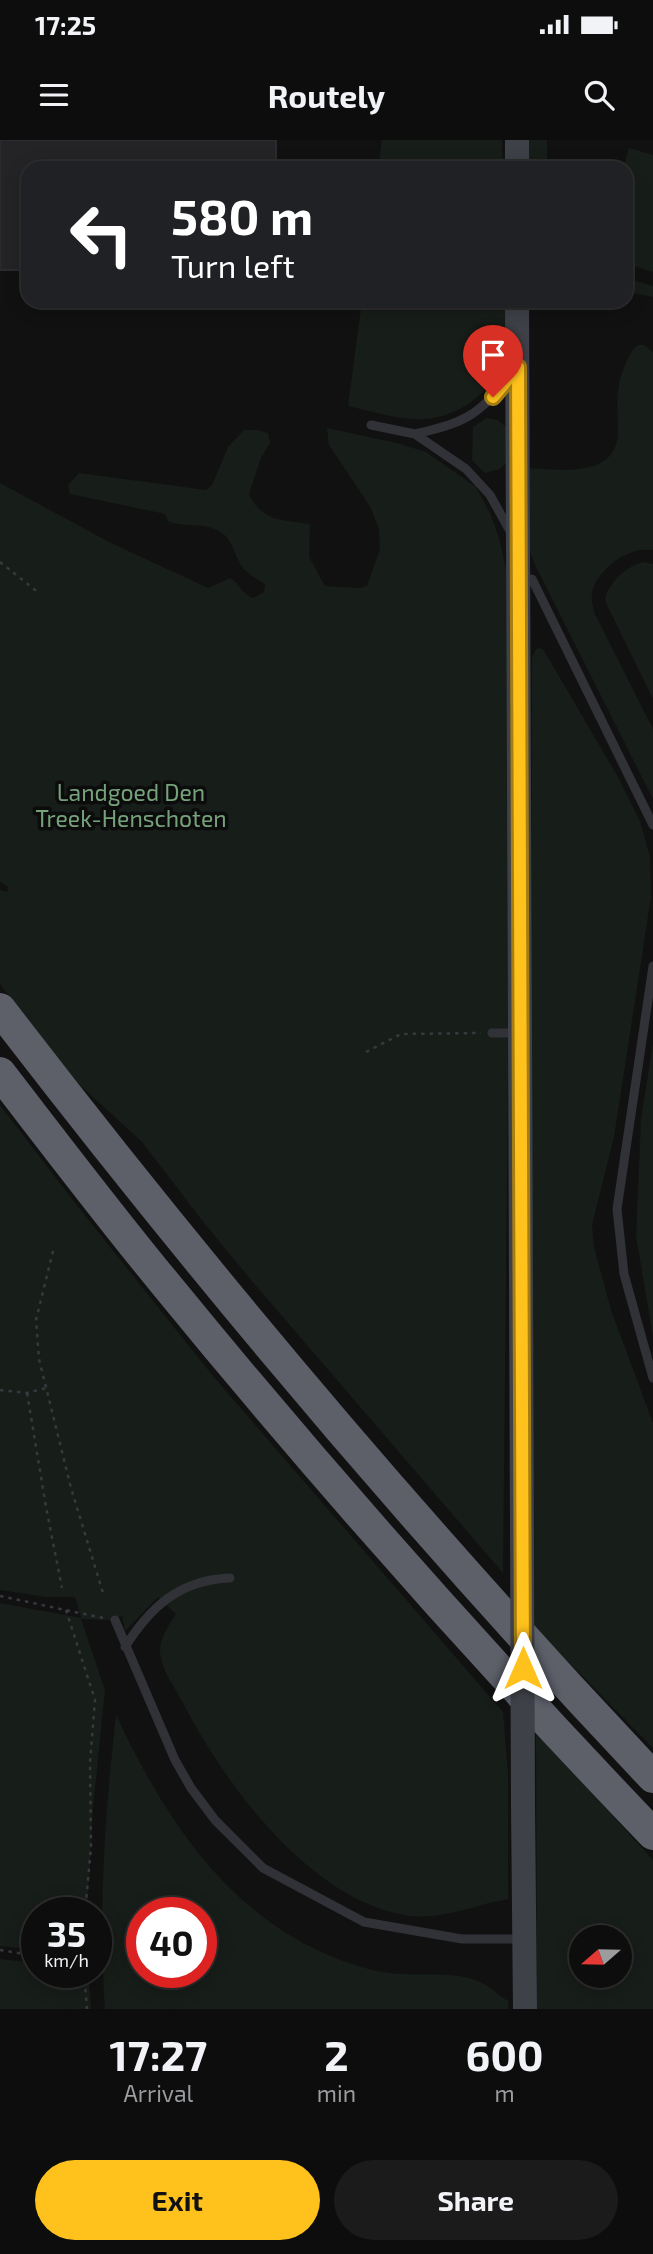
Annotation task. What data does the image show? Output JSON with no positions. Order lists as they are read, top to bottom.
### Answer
{
  "parks": ["Landgoed Den Treek-Henschoten"],
  "north": "left",
  "page": {
    "status": "17:25",
    "header": "Routely",
    "turn": ["580 m", "Turn left"],
    "speed": "35 km/h",
    "limit": "40",
    "eta": [
      "17:27",
      "Arrival",
      "2",
      "min",
      "600",
      "m"
    ],
    "buttons": ["Exit", "Share"]
  }
}
